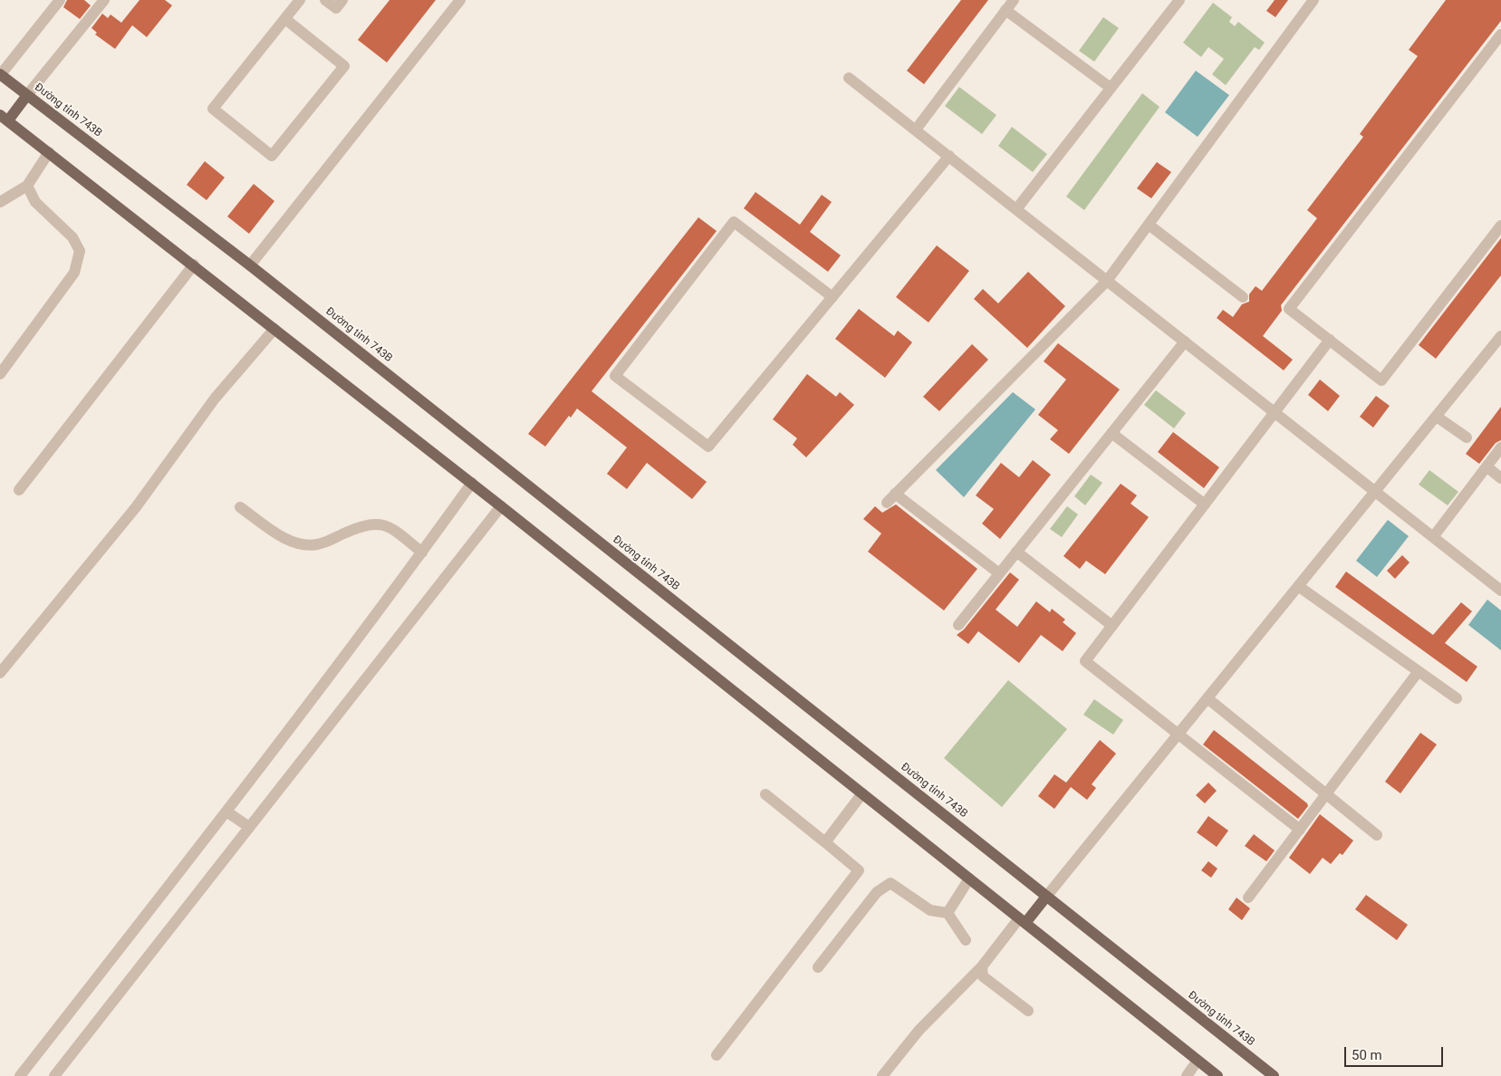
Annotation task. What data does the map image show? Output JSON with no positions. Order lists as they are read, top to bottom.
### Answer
{
  "streets": {
    "main road": ["Đường tỉnh 743B"]
  },
  "scale_bar": "50 m"
}
